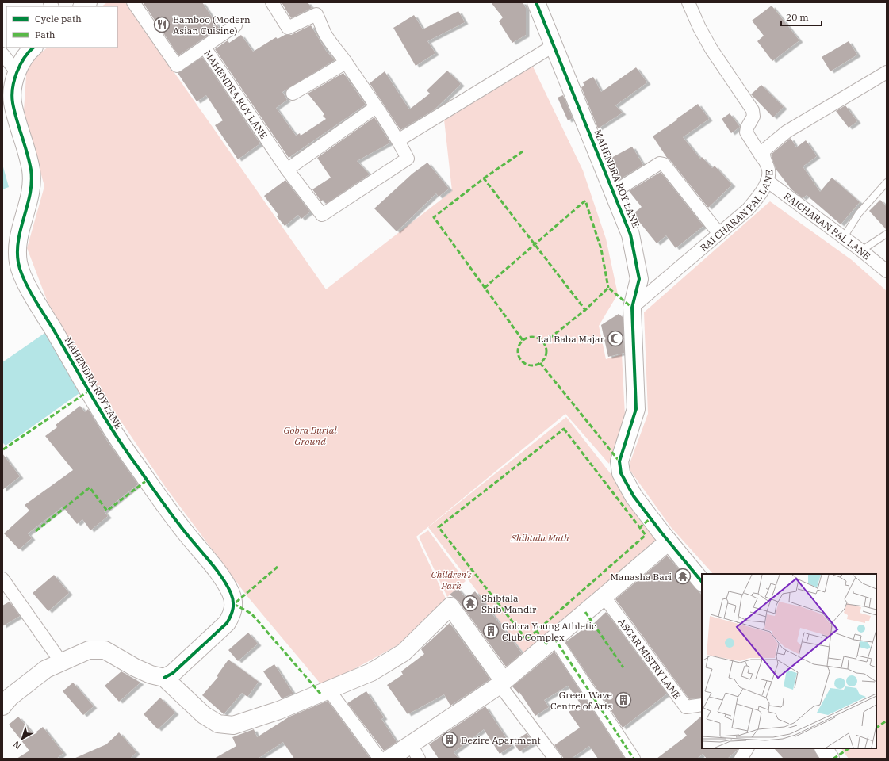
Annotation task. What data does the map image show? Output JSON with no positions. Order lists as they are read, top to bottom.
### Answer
{
  "streets": {
    "street": [
      "MAHENDRA ROY LANE",
      "RAI CHARAN PAL LANE",
      "RAICHARAN PAL LANE",
      "ASGAR MISTRY LANE"
    ]
  },
  "crossings": [
    ["MAHENDRA ROY LANE", "RAI CHARAN PAL LANE"],
    ["RAI CHARAN PAL LANE", "RAICHARAN PAL LANE"]
  ],
  "parks": ["Gobra Burial Ground", "Shibtala Math", "Children's Park"],
  "places": {
    "restaurant": ["Bamboo (Modern Asian Cuisine)"],
    "mosque": ["Lal Baba Majar"],
    "temple": ["Manasha Bari", "Shibtala Shib Mandir"],
    "building": ["Gobra Young Athletic Club Complex", "Green Wave Centre of Arts", "Dezire Apartment"]
  },
  "legend": ["Cycle path", "Path"],
  "scale_bar": "20 m",
  "north": "bottom left"
}
